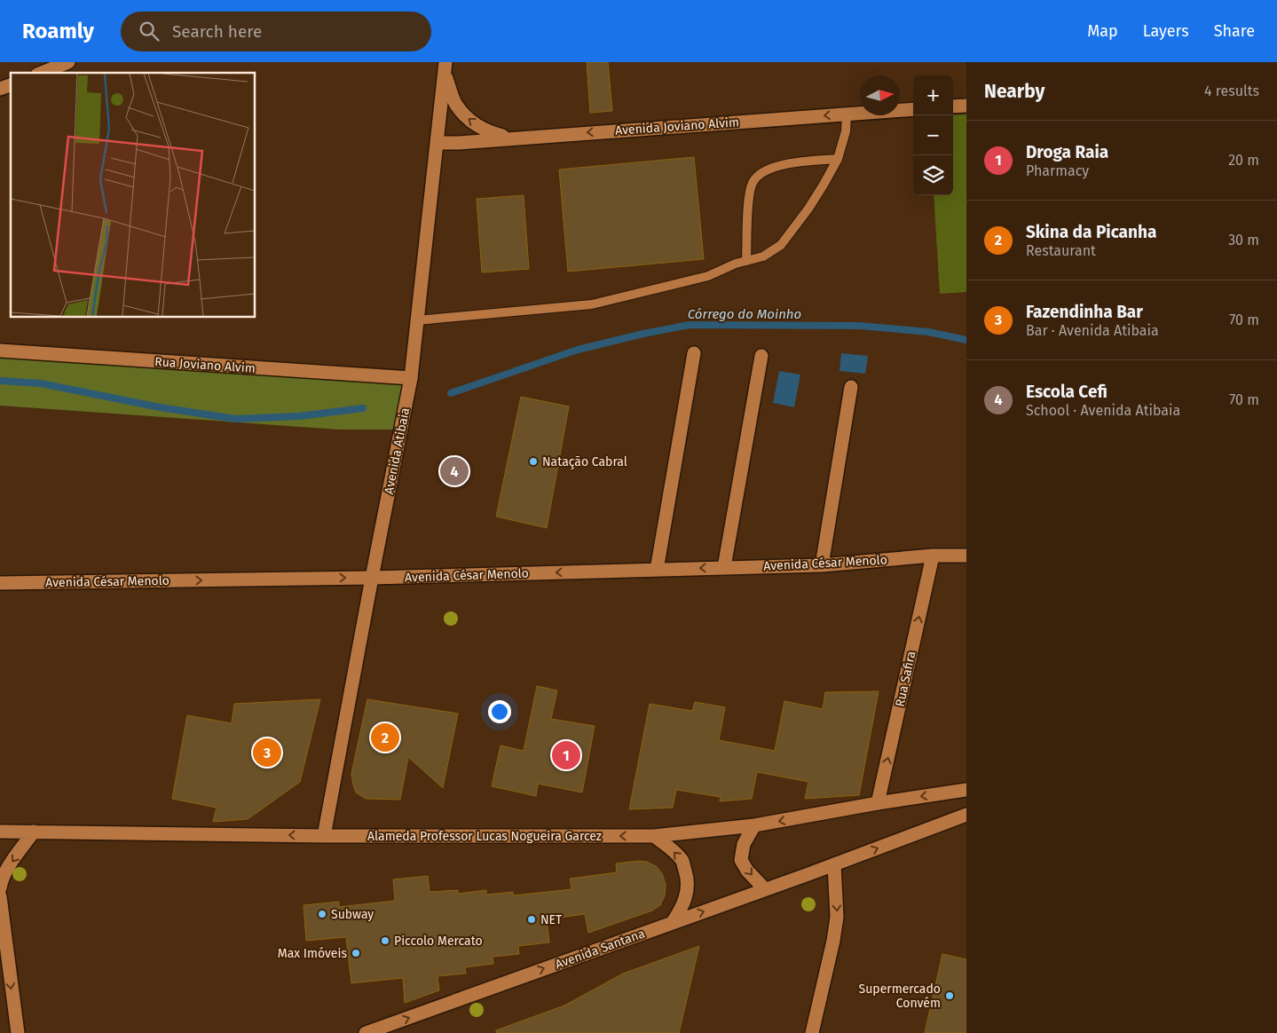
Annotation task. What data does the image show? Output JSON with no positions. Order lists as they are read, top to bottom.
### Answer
{
  "streets": {
    "street": [
      "Avenida Joviano Alvim",
      "Rua Joviano Alvim",
      "Avenida Atibaia",
      "Avenida César Menolo",
      "Rua Safira",
      "Alameda Professor Lucas Nogueira Garcez",
      "Avenida Santana"
    ]
  },
  "crossings": [
    ["Avenida Joviano Alvim", "Avenida Atibaia"],
    ["Rua Joviano Alvim", "Avenida Atibaia"],
    ["Avenida Atibaia", "Avenida César Menolo"],
    ["Avenida Atibaia", "Alameda Professor Lucas Nogueira Garcez"],
    ["Avenida César Menolo", "Rua Safira"],
    ["Rua Safira", "Alameda Professor Lucas Nogueira Garcez"]
  ],
  "one_way": [
    "Avenida Joviano Alvim",
    "Rua Safira",
    "Alameda Professor Lucas Nogueira Garcez",
    "Avenida Santana"
  ],
  "water": ["Córrego do Moinho"],
  "places": [
    "Natação Cabral",
    "Subway",
    "NET",
    "Piccolo Mercato",
    "Max Imóveis",
    "Supermercado Convém"
  ],
  "north": "right",
  "page": {
    "header": "Roamly",
    "search": "Search here",
    "nav": ["Map", "Layers", "Share"],
    "heading": ["Nearby", "4 results"],
    "map_buttons": ["+", "−"],
    "list": [
      {
        "mark": "1",
        "name": "Droga Raia",
        "note": "Pharmacy",
        "value": "20 m"
      },
      {
        "mark": "2",
        "name": "Skina da Picanha",
        "note": "Restaurant",
        "value": "30 m"
      },
      {
        "mark": "3",
        "name": "Fazendinha Bar",
        "note": "Bar · Avenida Atibaia",
        "value": "70 m"
      },
      {
        "mark": "4",
        "name": "Escola Cefi",
        "note": "School · Avenida Atibaia",
        "value": "70 m"
      }
    ],
    "pins": [
      "4",
      "2",
      "3",
      "1"
    ]
  }
}
